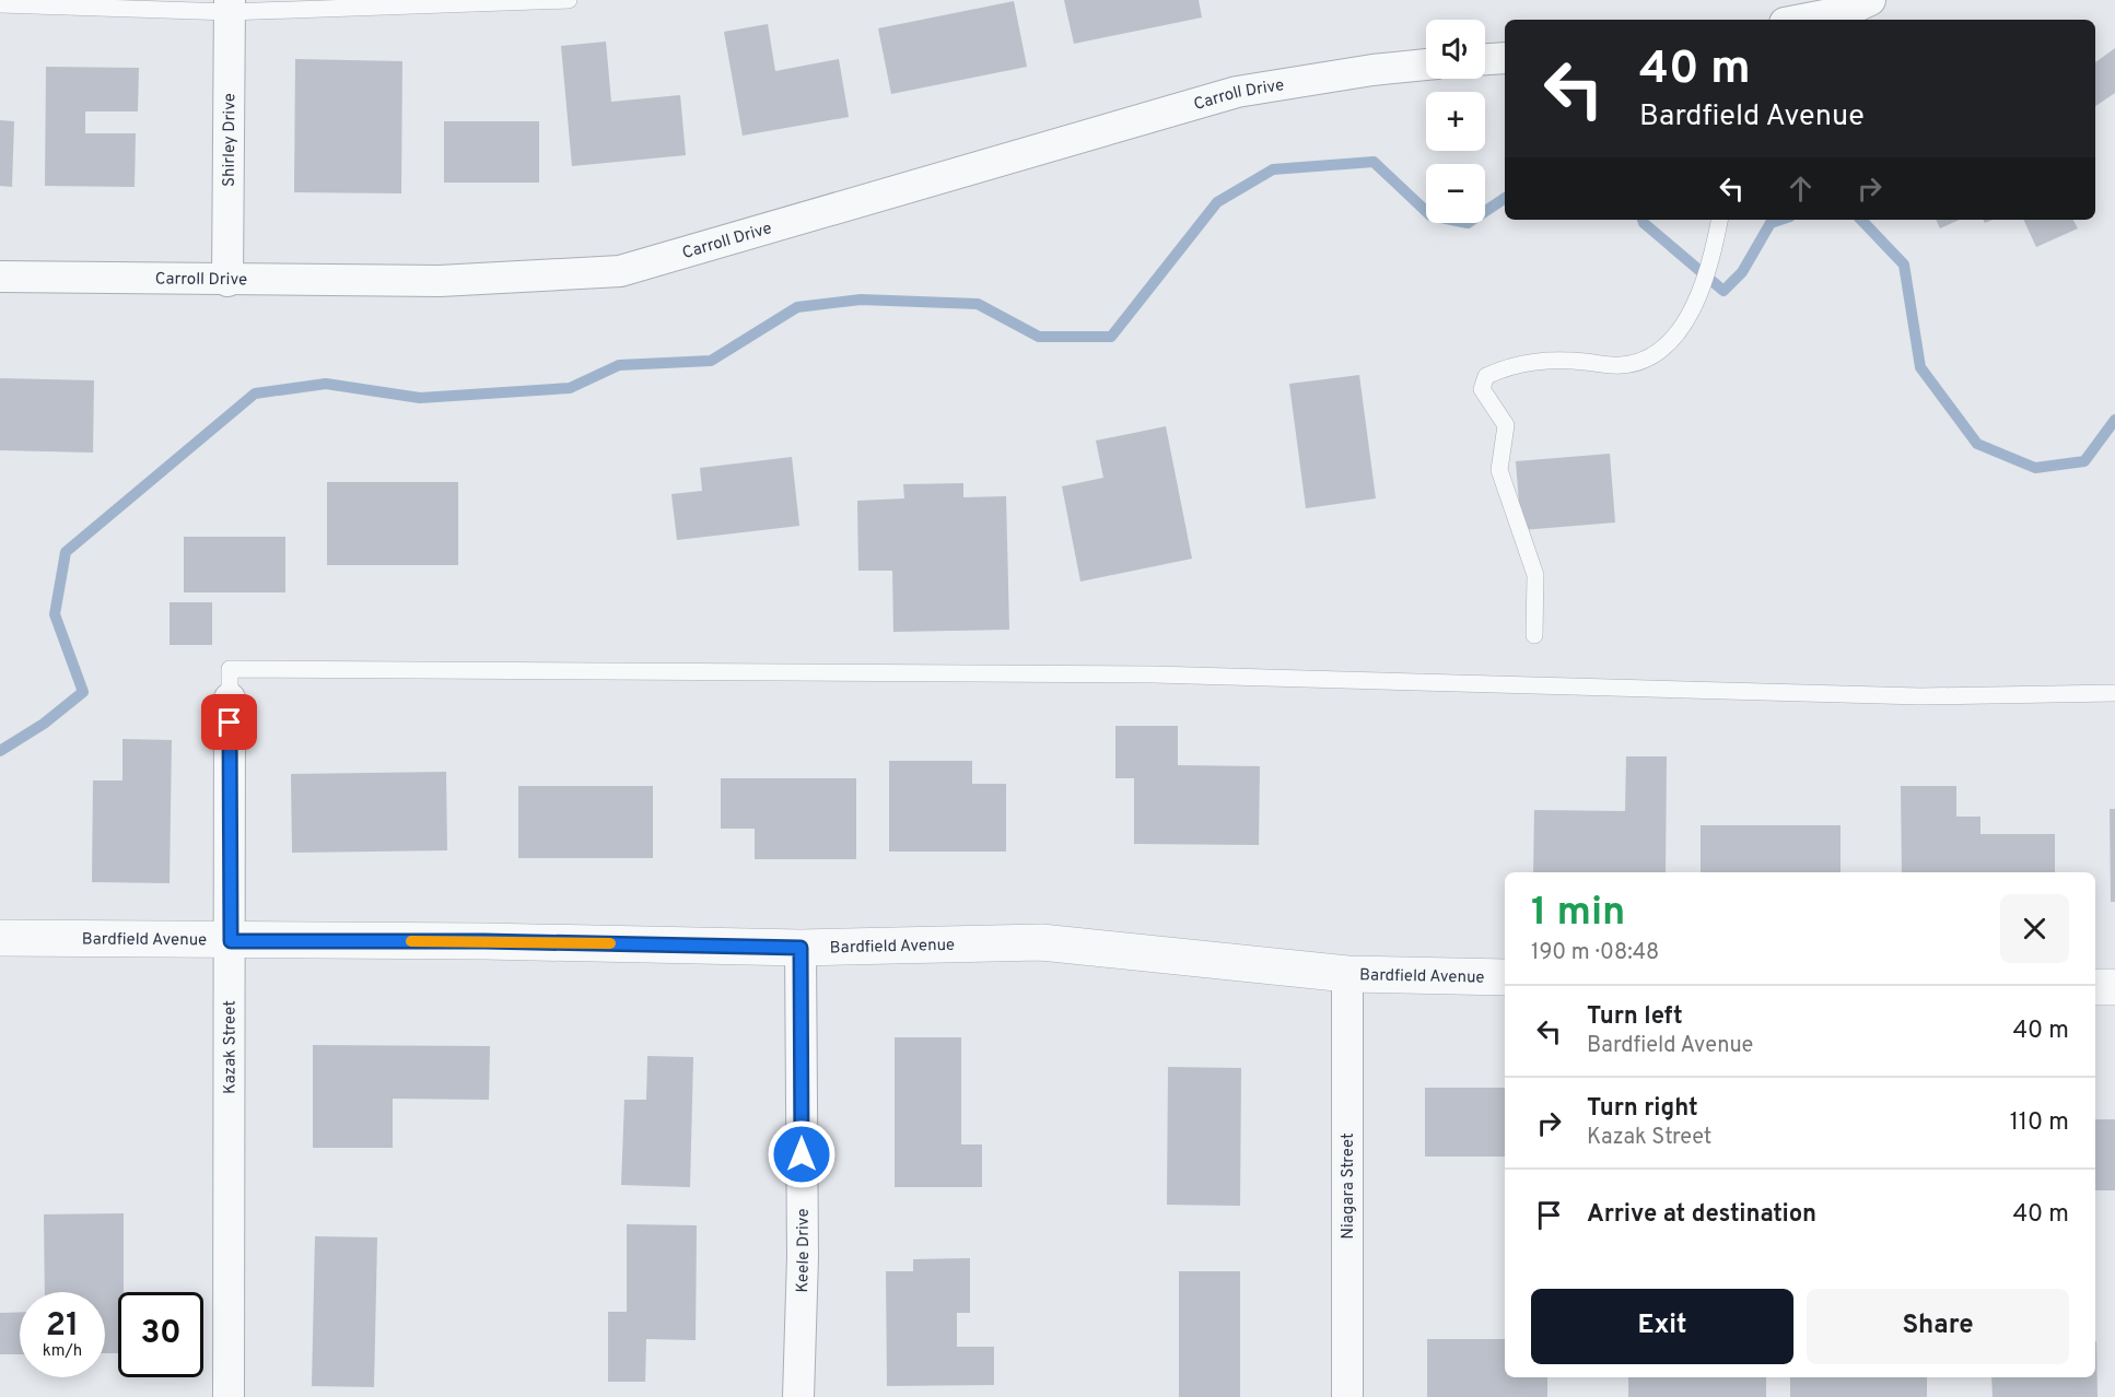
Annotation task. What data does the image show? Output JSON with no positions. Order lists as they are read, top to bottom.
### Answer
{
  "streets": {
    "street": [
      "Carroll Drive",
      "Shirley Drive",
      "Bardfield Avenue",
      "Kazak Street",
      "Niagara Street",
      "Keele Drive"
    ]
  },
  "crossings": [
    ["Carroll Drive", "Shirley Drive"],
    ["Bardfield Avenue", "Kazak Street"],
    ["Bardfield Avenue", "Niagara Street"],
    ["Bardfield Avenue", "Keele Drive"]
  ],
  "page": {
    "map_buttons": ["+", "−"],
    "turn": ["40 m", "Bardfield Avenue"],
    "heading": ["1 min", "190 m · 08:48"],
    "list": [
      {
        "name": "Turn left",
        "note": "Bardfield Avenue",
        "value": "40 m"
      },
      {
        "name": "Turn right",
        "note": "Kazak Street",
        "value": "110 m"
      },
      {
        "name": "Arrive at destination",
        "value": "40 m"
      }
    ],
    "buttons": ["Exit", "Share"],
    "speed": "21 km/h",
    "limit": "30"
  }
}
